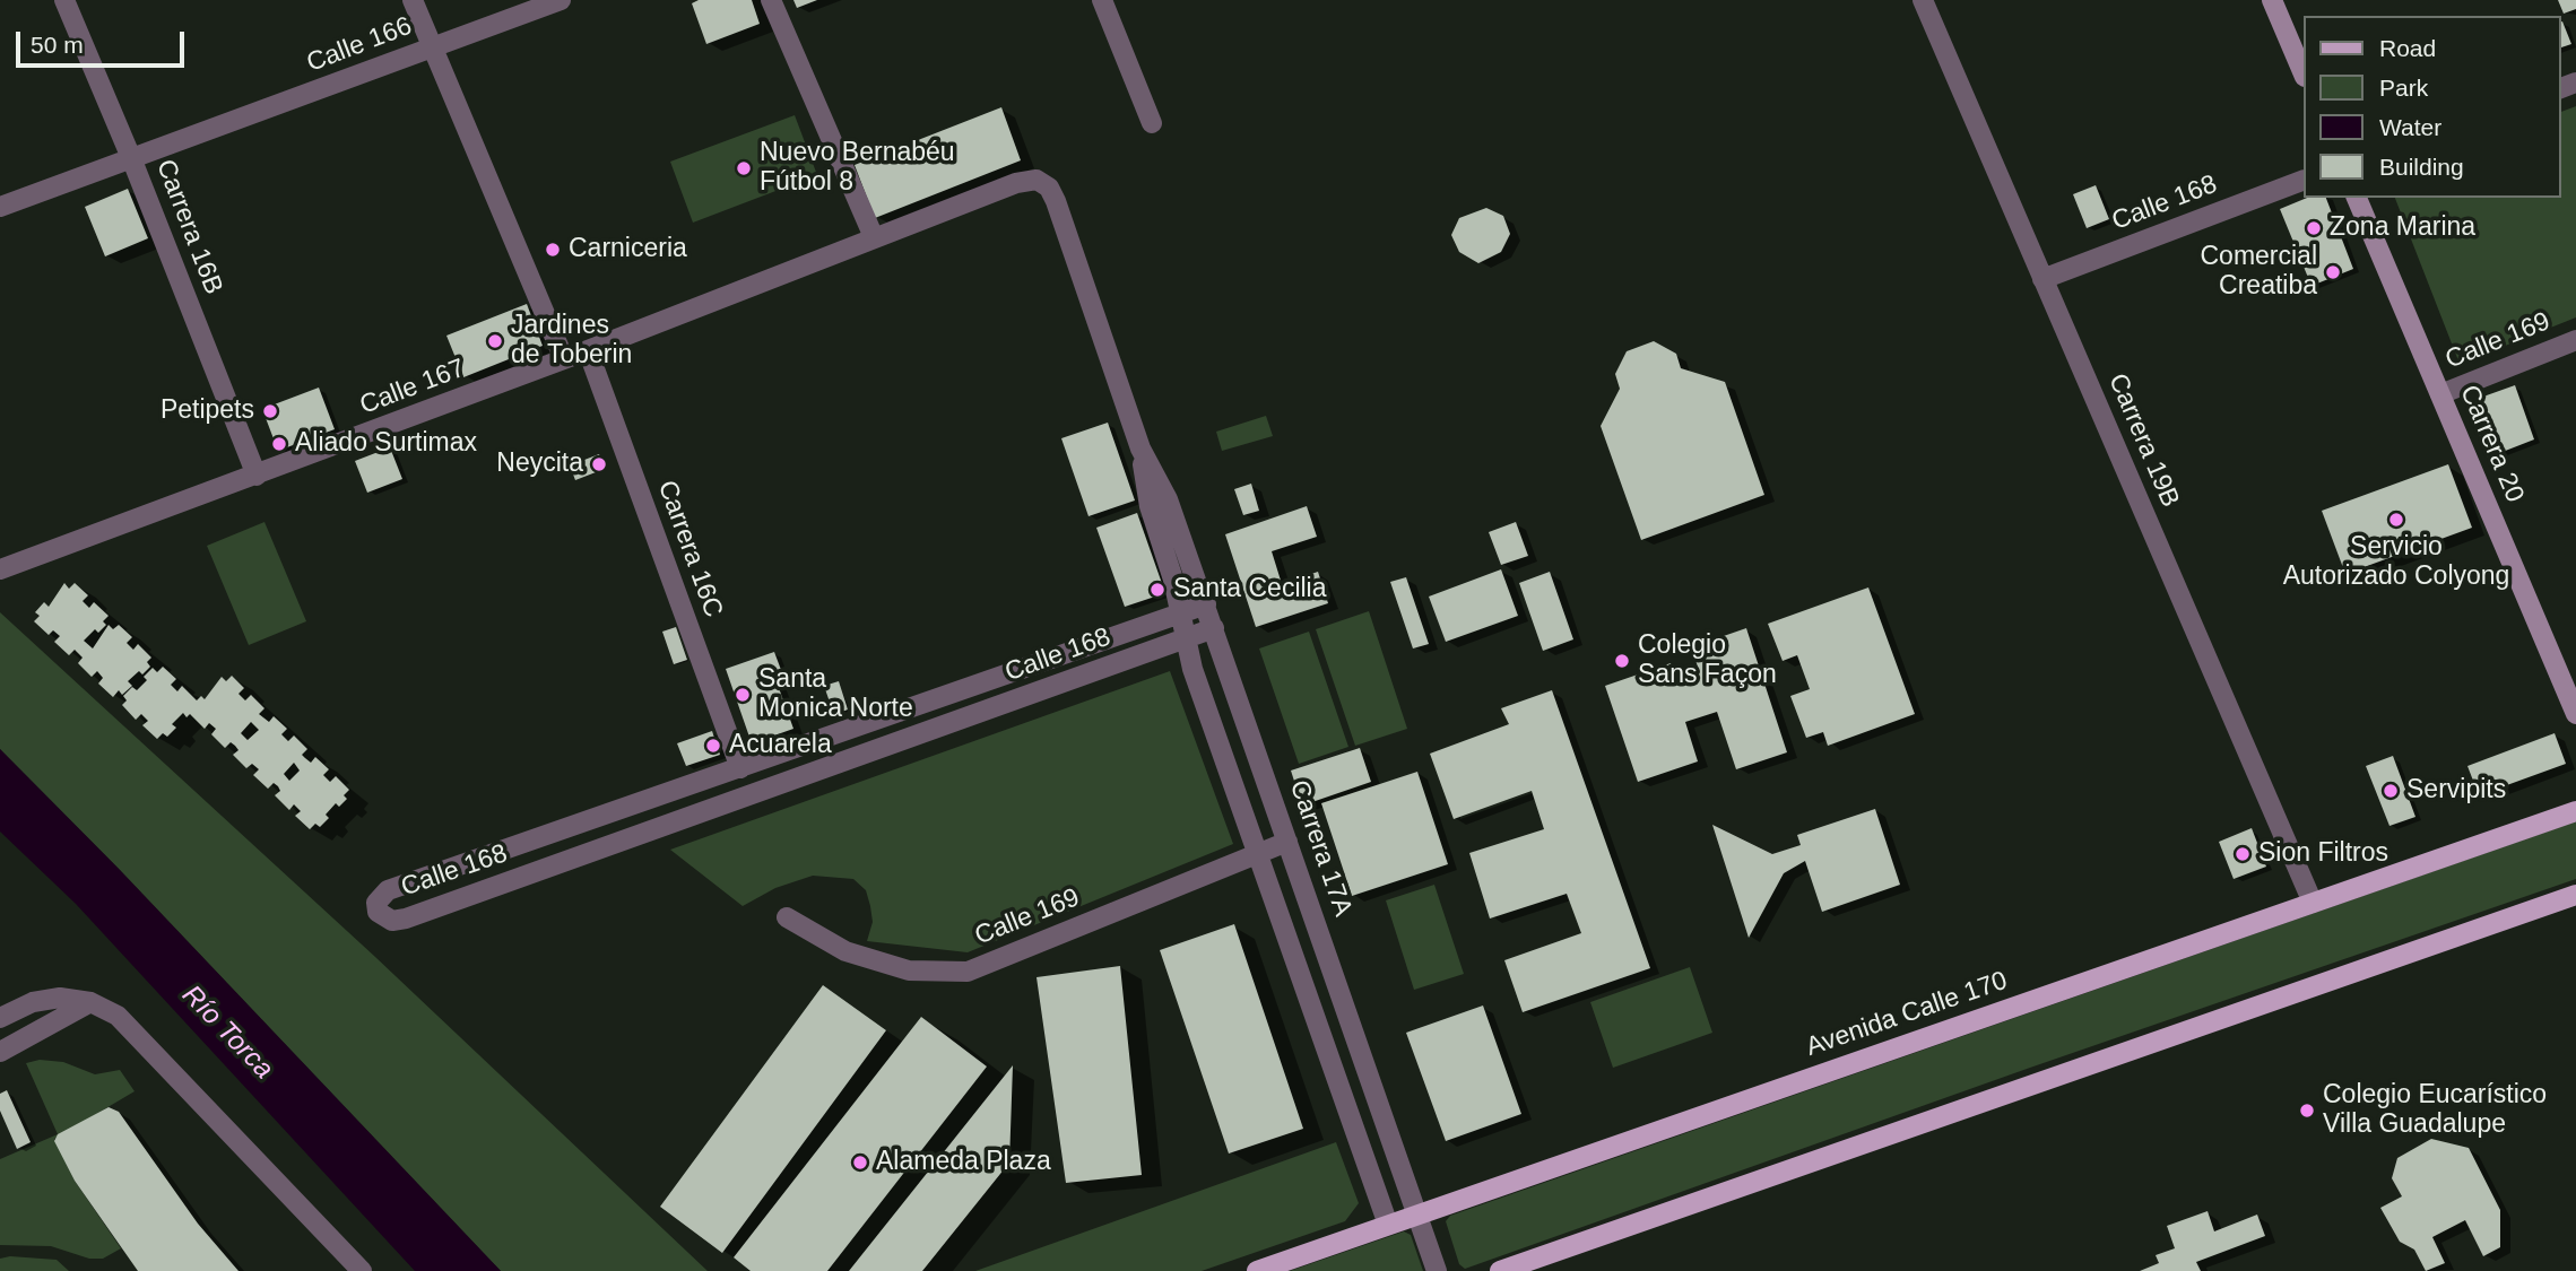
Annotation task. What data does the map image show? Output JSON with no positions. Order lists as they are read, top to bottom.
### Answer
{
  "streets": {
    "main road": ["Carrera 20", "Avenida Calle 170"],
    "street": [
      "Calle 166",
      "Calle 168",
      "Carrera 16B",
      "Calle 169",
      "Calle 167",
      "Carrera 19B",
      "Carrera 16C",
      "Carrera 17A"
    ]
  },
  "crossings": [
    ["Calle 166", "Carrera 16B"],
    ["Calle 168", "Carrera 19B"],
    ["Calle 168", "Carrera 16C"],
    ["Calle 168", "Carrera 17A"],
    ["Carrera 16B", "Calle 167"],
    ["Calle 169", "Carrera 20"],
    ["Calle 169", "Carrera 17A"],
    ["Calle 167", "Carrera 16C"],
    ["Calle 167", "Carrera 17A"],
    ["Carrera 19B", "Avenida Calle 170"],
    ["Carrera 17A", "Avenida Calle 170"]
  ],
  "water": ["Río Torca"],
  "places": [
    "Nuevo Bernabéu Fútbol 8",
    "Zona Marina",
    "Carniceria",
    "Comercial Creatiba",
    "Jardines de Toberin",
    "Petipets",
    "Aliado Surtimax",
    "Neycita",
    "Servicio Autorizado Colyong",
    "Santa Cecilia",
    "Colegio Sans Façon",
    "Santa Monica Norte",
    "Acuarela",
    "Servipits",
    "Sion Filtros",
    "Colegio Eucarístico Villa Guadalupe",
    "Alameda Plaza"
  ],
  "legend": [
    "Road",
    "Park",
    "Water",
    "Building"
  ],
  "scale_bar": "50 m"
}
